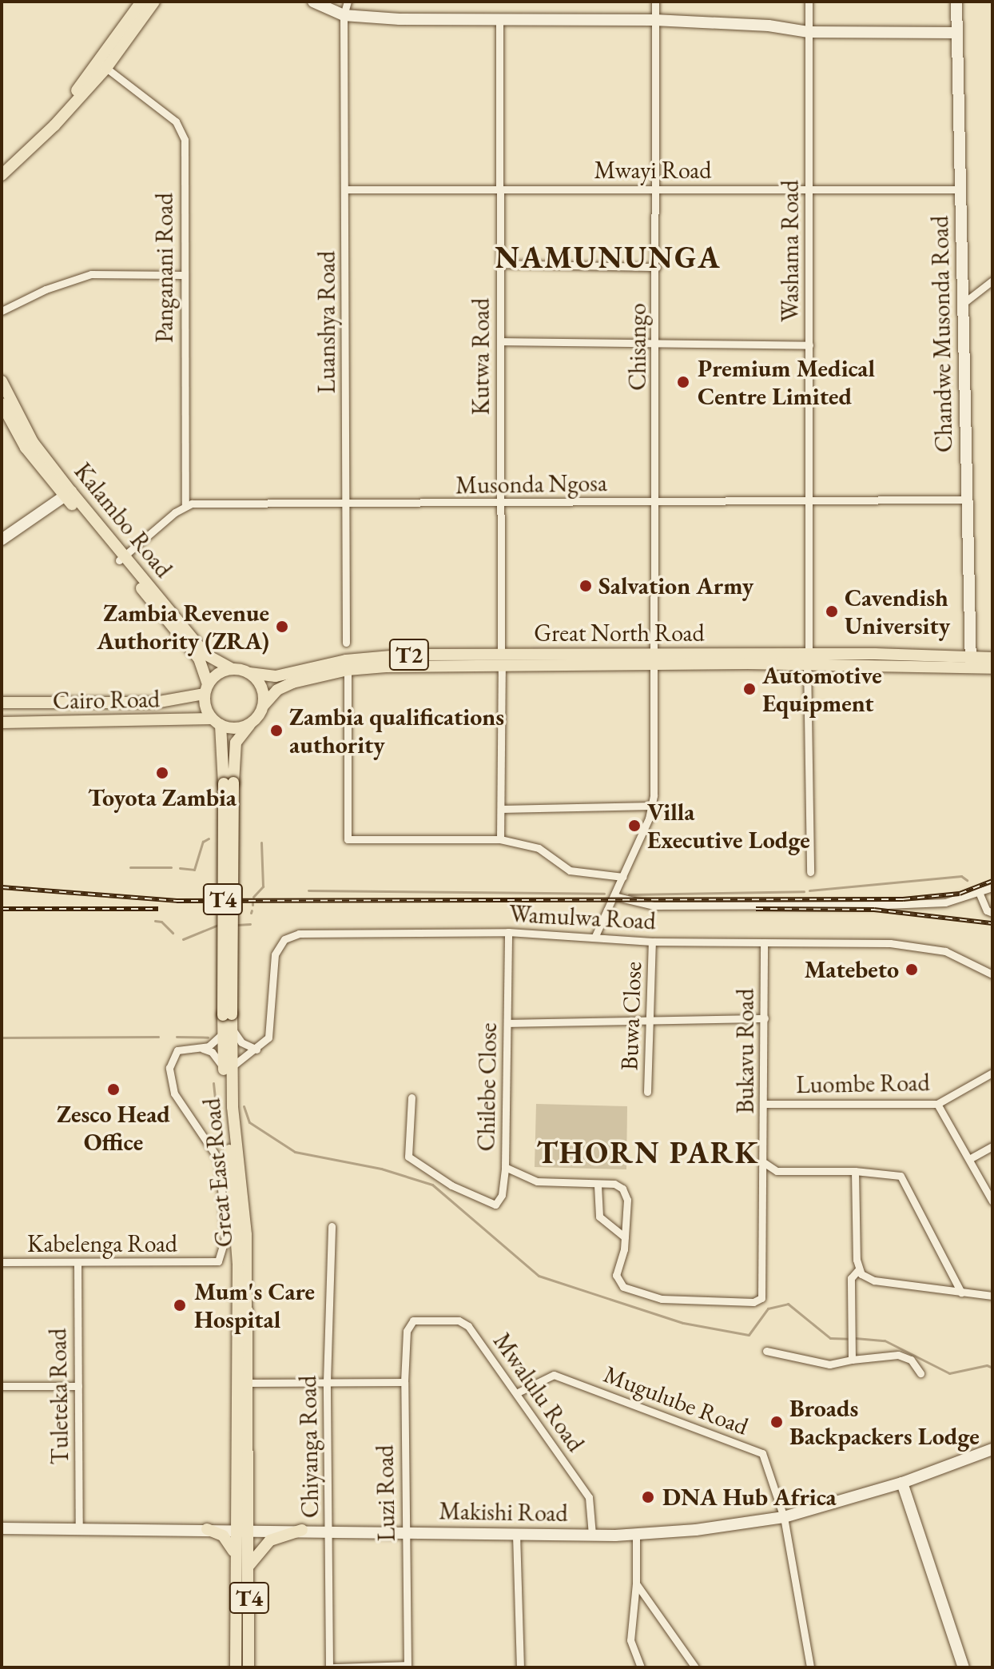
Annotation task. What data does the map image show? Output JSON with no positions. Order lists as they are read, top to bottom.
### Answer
{
  "streets": {
    "main road": [
      "Kalambo Road",
      "Great North Road",
      "T2",
      "Cairo Road",
      "T4",
      "Great East Road"
    ],
    "street": [
      "Mwayi Road",
      "Washama Road",
      "Panganani Road",
      "Luanshya Road",
      "Chandwe Musonda Road",
      "Chisango",
      "Kutwa Road",
      "Musonda Ngosa",
      "Wamulwa Road",
      "Buwa Close",
      "Bukavu Road",
      "Luombe Road",
      "Chilebe Close",
      "Kabelenga Road",
      "Mwalulu Road",
      "Tuleteka Road",
      "Mugulube Road",
      "Chiyanga Road",
      "Luzi Road",
      "Makishi Road"
    ]
  },
  "crossings": [
    ["Mwayi Road", "Washama Road"],
    ["Mwayi Road", "Luanshya Road"],
    ["Mwayi Road", "Chandwe Musonda Road"],
    ["Mwayi Road", "Chisango"],
    ["Mwayi Road", "Kutwa Road"],
    ["Washama Road", "Musonda Ngosa"],
    ["Washama Road", "Great North Road"],
    ["Panganani Road", "Musonda Ngosa"],
    ["Luanshya Road", "Musonda Ngosa"],
    ["Chandwe Musonda Road", "Musonda Ngosa"],
    ["Chandwe Musonda Road", "Great North Road"],
    ["Chisango", "Musonda Ngosa"],
    ["Chisango", "Great North Road"],
    ["Kutwa Road", "Musonda Ngosa"],
    ["Kutwa Road", "Great North Road"],
    ["Kalambo Road", "Great North Road"],
    ["Kalambo Road", "Cairo Road"],
    ["Kalambo Road", "Great East Road"],
    ["Great North Road", "Cairo Road"],
    ["Great North Road", "Great East Road"],
    ["Cairo Road", "Great East Road"],
    ["Wamulwa Road", "Buwa Close"],
    ["Wamulwa Road", "Bukavu Road"],
    ["Wamulwa Road", "Chilebe Close"],
    ["Wamulwa Road", "Great East Road"],
    ["Bukavu Road", "Luombe Road"],
    ["Great East Road", "Kabelenga Road"],
    ["Great East Road", "Makishi Road"],
    ["Kabelenga Road", "Tuleteka Road"],
    ["Mwalulu Road", "Mugulube Road"],
    ["Mwalulu Road", "Luzi Road"],
    ["Mwalulu Road", "Makishi Road"],
    ["Tuleteka Road", "Makishi Road"],
    ["Mugulube Road", "Makishi Road"],
    ["Chiyanga Road", "Makishi Road"],
    ["Luzi Road", "Makishi Road"]
  ],
  "districts": ["NAMUNUNGA", "THORN PARK"],
  "places": [
    "Premium Medical Centre Limited",
    "Salvation Army",
    "Cavendish University",
    "Zambia Revenue Authority (ZRA)",
    "Automotive Equipment",
    "Zambia qualifications authority",
    "Toyota Zambia",
    "Villa Executive Lodge",
    "Matebeto",
    "Zesco Head Office",
    "Mum's Care Hospital",
    "Broads Backpackers Lodge",
    "DNA Hub Africa"
  ]
}
